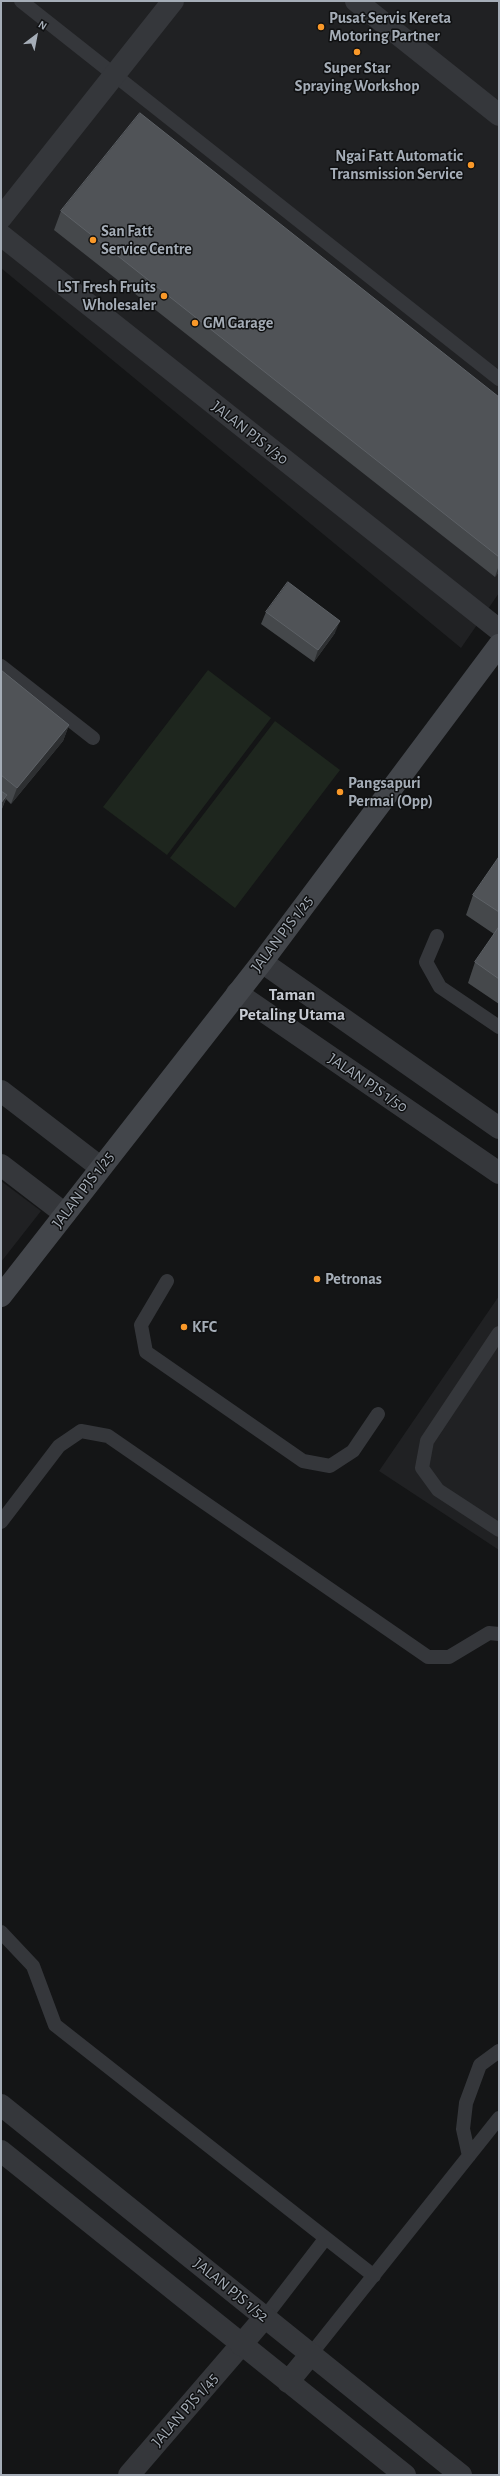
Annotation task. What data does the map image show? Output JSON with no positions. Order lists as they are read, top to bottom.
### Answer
{
  "streets": {
    "main road": ["JALAN PJS 1/25"],
    "street": [
      "JALAN PJS 1/30",
      "JALAN PJS 1/50",
      "JALAN PJS 1/52",
      "JALAN PJS 1/45"
    ]
  },
  "crossings": [
    ["JALAN PJS 1/25", "JALAN PJS 1/50"],
    ["JALAN PJS 1/52", "JALAN PJS 1/45"]
  ],
  "districts": ["Taman Petaling Utama"],
  "places": [
    "Pusat Servis Kereta Motoring Partner",
    "Super Star Spraying Workshop",
    "Ngai Fatt Automatic Transmission Service",
    "San Fatt Service Centre",
    "LST Fresh Fruits Wholesaler",
    "GM Garage",
    "Pangsapuri Permai (Opp)",
    "Petronas",
    "KFC"
  ],
  "north": "top right"
}
